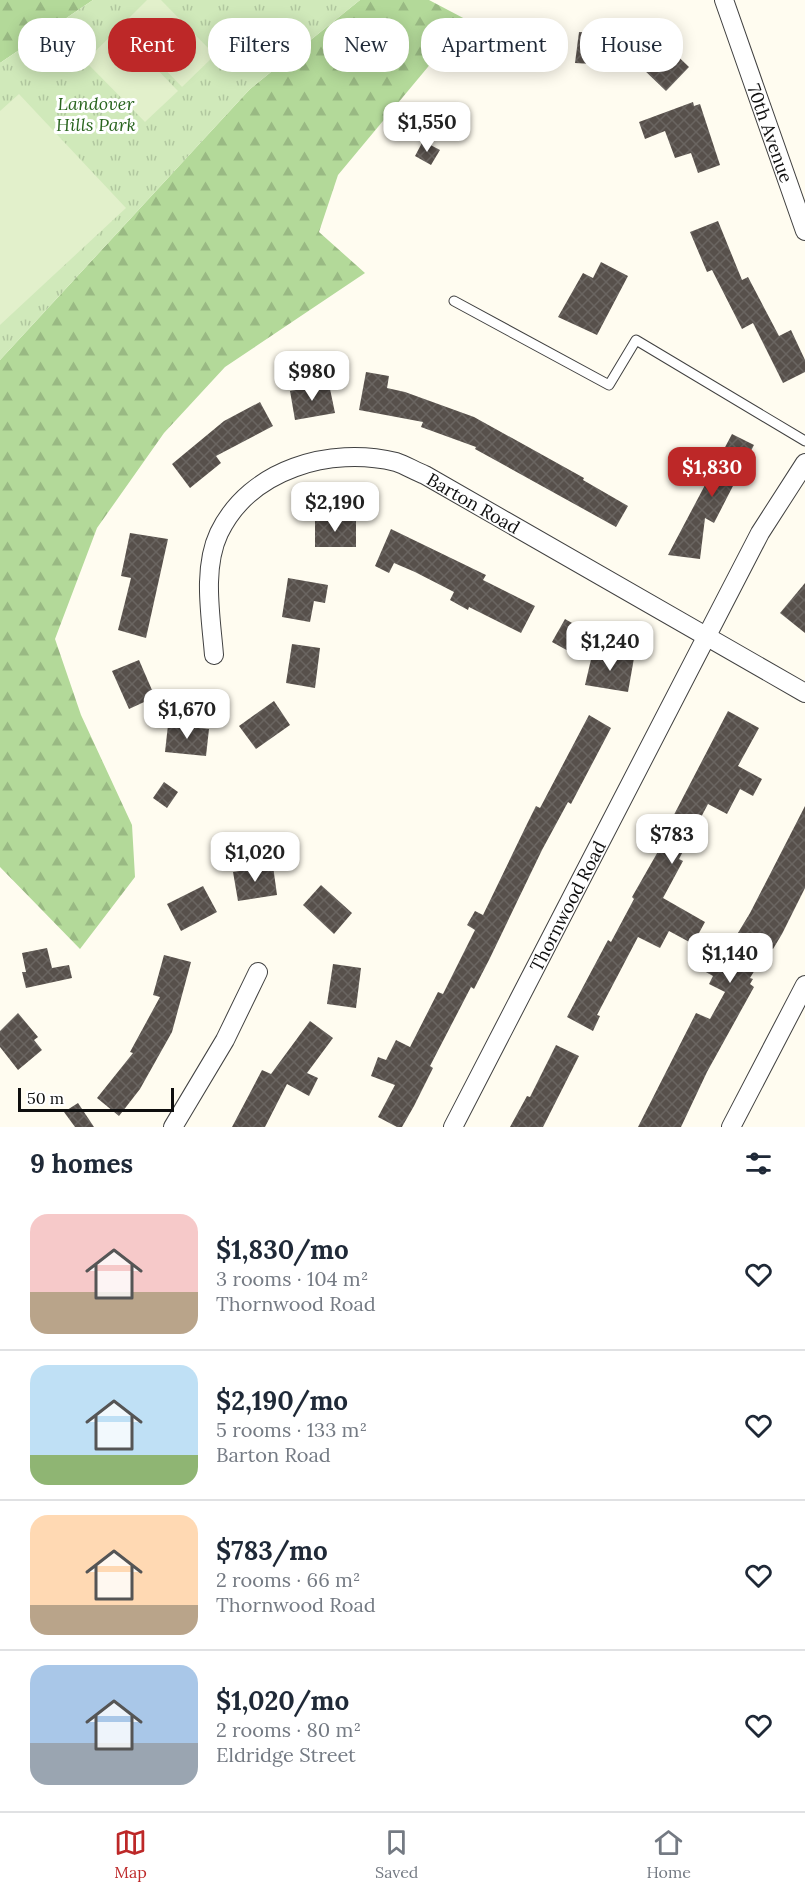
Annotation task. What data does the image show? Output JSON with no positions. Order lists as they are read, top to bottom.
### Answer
{
  "streets": {
    "street": ["70th Avenue", "Barton Road", "Thornwood Road"]
  },
  "crossings": [
    ["Barton Road", "Thornwood Road"]
  ],
  "parks": ["Landover Hills Park"],
  "scale_bar": "50 m",
  "page": {
    "chip": [
      "Buy",
      "Rent",
      "Filters",
      "New",
      "Apartment",
      "House"
    ],
    "price": [
      "$1,550",
      "$980",
      "$1,830",
      "$2,190",
      "$1,240",
      "$1,670",
      "$783",
      "$1,020",
      "$1,140"
    ],
    "scale": "50 m",
    "heading": "9 homes",
    "list": [
      {
        "name": "$1,830/mo",
        "note": "3 rooms · 104 m² · Thornwood Road"
      },
      {
        "name": "$2,190/mo",
        "note": "5 rooms · 133 m² · Barton Road"
      },
      {
        "name": "$783/mo",
        "note": "2 rooms · 66 m² · Thornwood Road"
      },
      {
        "name": "$1,020/mo",
        "note": "2 rooms · 80 m² · Eldridge Street"
      }
    ],
    "tabs": ["Map", "Saved", "Home"]
  }
}
